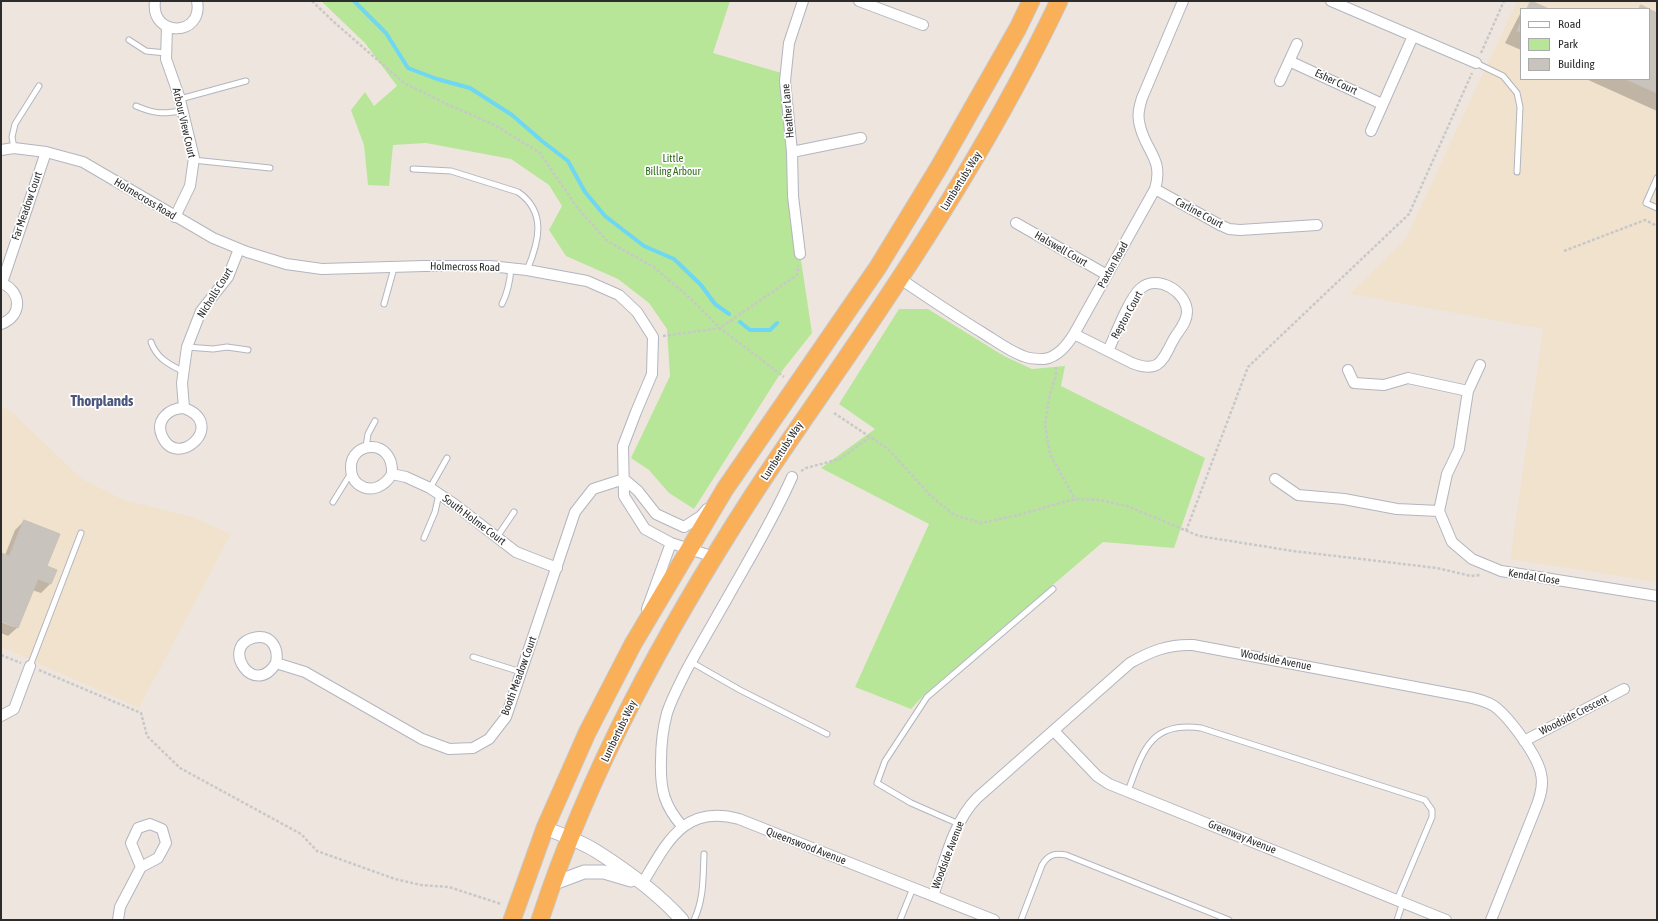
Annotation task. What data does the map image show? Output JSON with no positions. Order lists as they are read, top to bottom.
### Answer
{
  "streets": {
    "highway": ["Lumbertubs Way"],
    "street": [
      "Esher Court",
      "Heather Lane",
      "Arbour View Court",
      "Holmecross Road",
      "Far Meadow Court",
      "Carline Court",
      "Halswell Court",
      "Paxton Road",
      "Nicholls Court",
      "Repton Court",
      "South Holme Court",
      "Kendal Close",
      "Woodside Avenue",
      "Booth Meadow Court",
      "Woodside Crescent",
      "Greenway Avenue",
      "Queenswood Avenue"
    ]
  },
  "crossings": [
    ["Arbour View Court", "Holmecross Road"],
    ["Lumbertubs Way", "Paxton Road"],
    ["Lumbertubs Way", "Queenswood Avenue"],
    ["Holmecross Road", "Far Meadow Court"],
    ["Holmecross Road", "Nicholls Court"],
    ["Carline Court", "Paxton Road"],
    ["Halswell Court", "Paxton Road"],
    ["Paxton Road", "Repton Court"],
    ["South Holme Court", "Booth Meadow Court"],
    ["Woodside Avenue", "Woodside Crescent"],
    ["Woodside Avenue", "Greenway Avenue"],
    ["Woodside Avenue", "Queenswood Avenue"]
  ],
  "districts": ["Thorplands"],
  "parks": ["Little Billing Arbour"],
  "legend": ["Road", "Park", "Building"]
}
